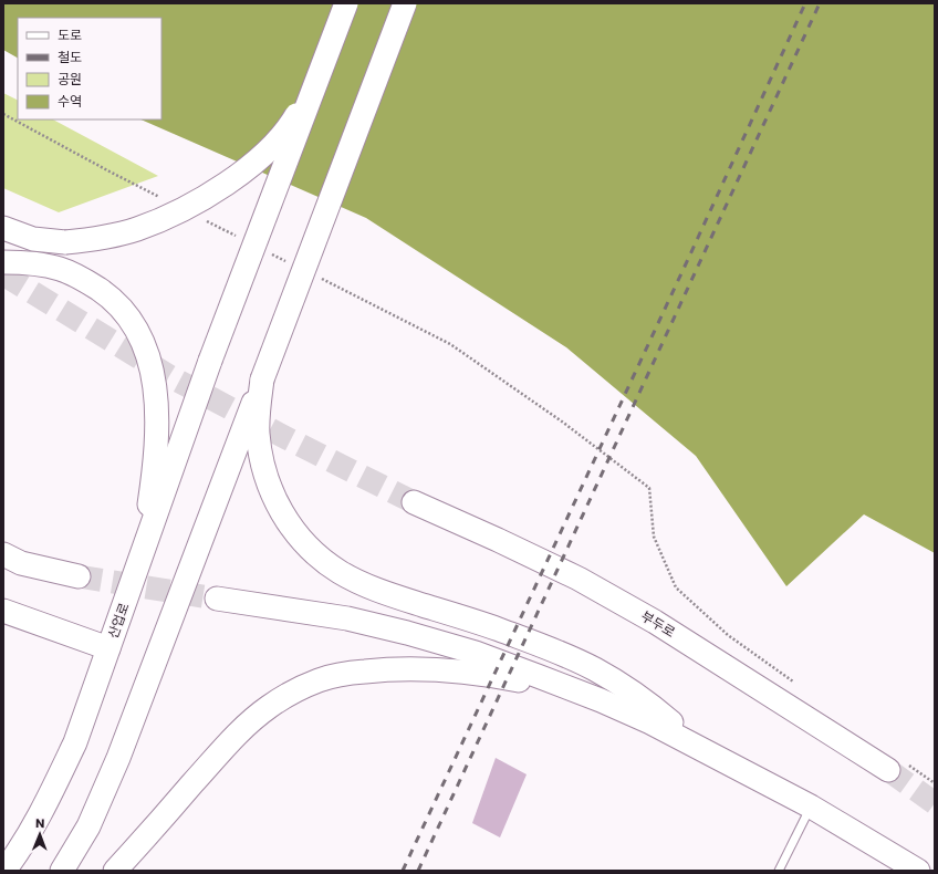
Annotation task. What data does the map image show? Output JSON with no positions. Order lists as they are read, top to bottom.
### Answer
{
  "streets": {
    "main road": ["산업로", "부두로"]
  },
  "legend": [
    "도로",
    "철도",
    "공원",
    "수역"
  ],
  "north": "top"
}
